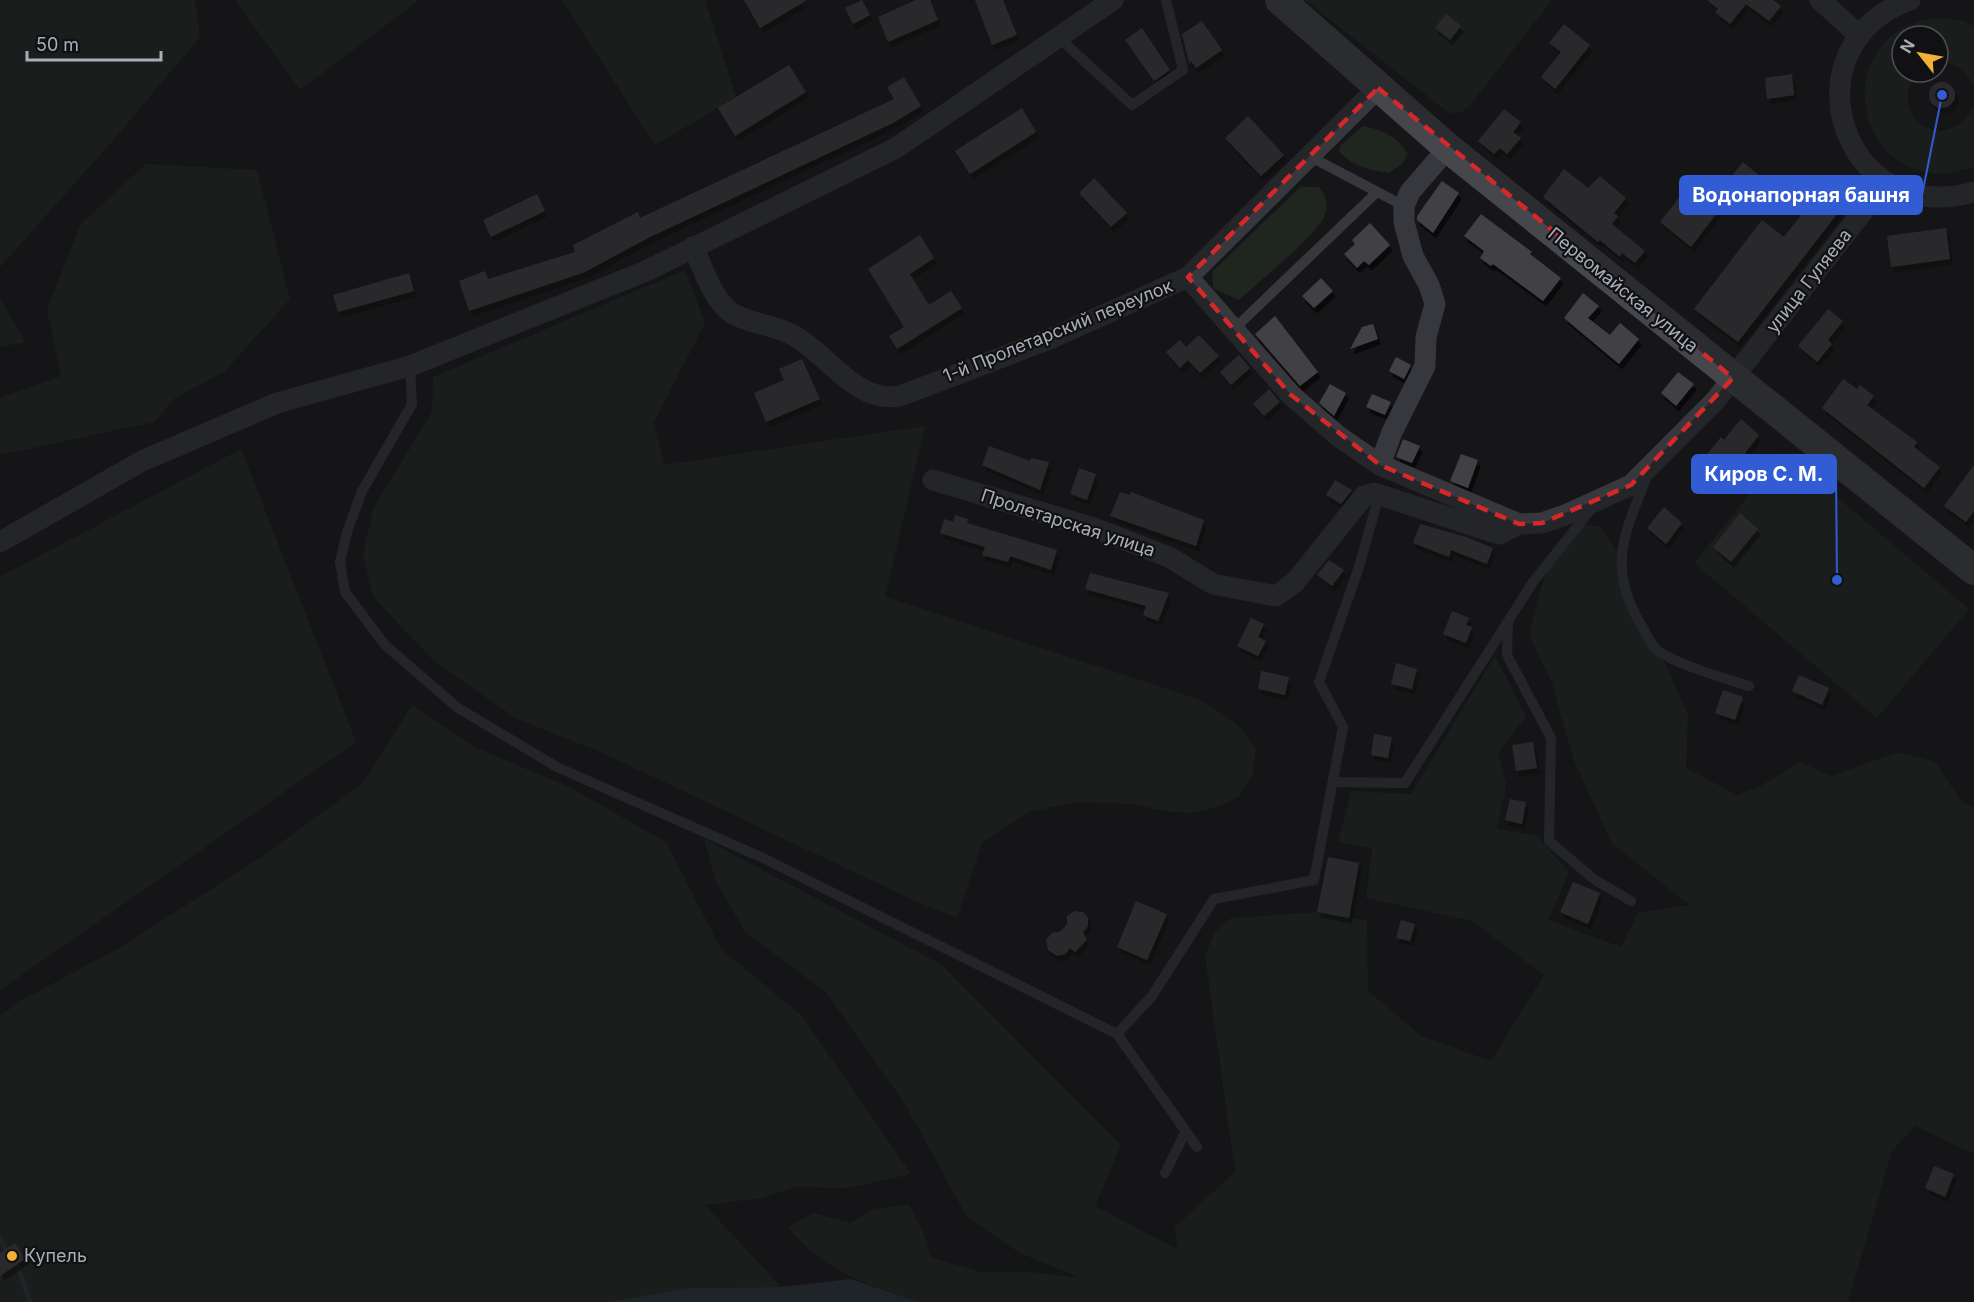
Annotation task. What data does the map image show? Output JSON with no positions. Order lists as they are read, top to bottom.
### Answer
{
  "streets": {
    "main road": ["Первомайская улица"],
    "street": ["улица Гуляева", "1-й Пролетарский переулок", "Пролетарская улица"]
  },
  "crossings": [
    ["улица Гуляева", "Первомайская улица"],
    ["Первомайская улица", "1-й Пролетарский переулок"]
  ],
  "places": ["Водонапорная башня", "Киров С. М.", "Купель"],
  "scale_bar": "50 m",
  "north": "top left"
}
